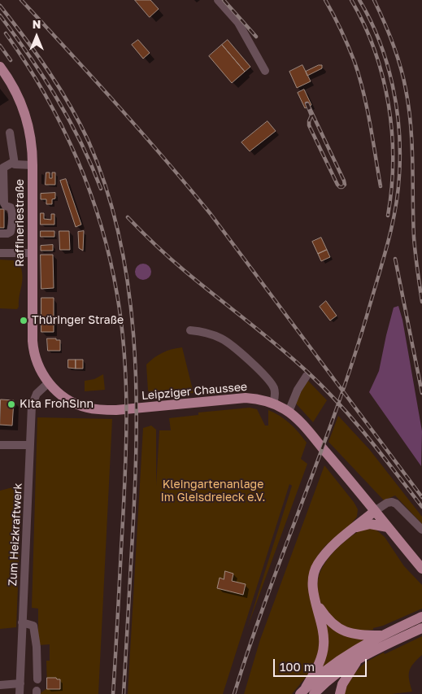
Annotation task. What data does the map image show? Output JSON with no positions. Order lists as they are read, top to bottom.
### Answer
{
  "streets": {
    "main road": ["Raffineriestraße", "Leipziger Chaussee"],
    "street": ["Zum Heizkraftwerk"]
  },
  "crossings": [
    ["Raffineriestraße", "Leipziger Chaussee"],
    ["Raffineriestraße", "Zum Heizkraftwerk"],
    ["Leipziger Chaussee", "Zum Heizkraftwerk"]
  ],
  "parks": ["Kleingartenanlage Im Gleisdreieck e.V."],
  "places": ["Thüringer Straße", "Kita FrohSinn"],
  "scale_bar": "100 m",
  "north": "top"
}
